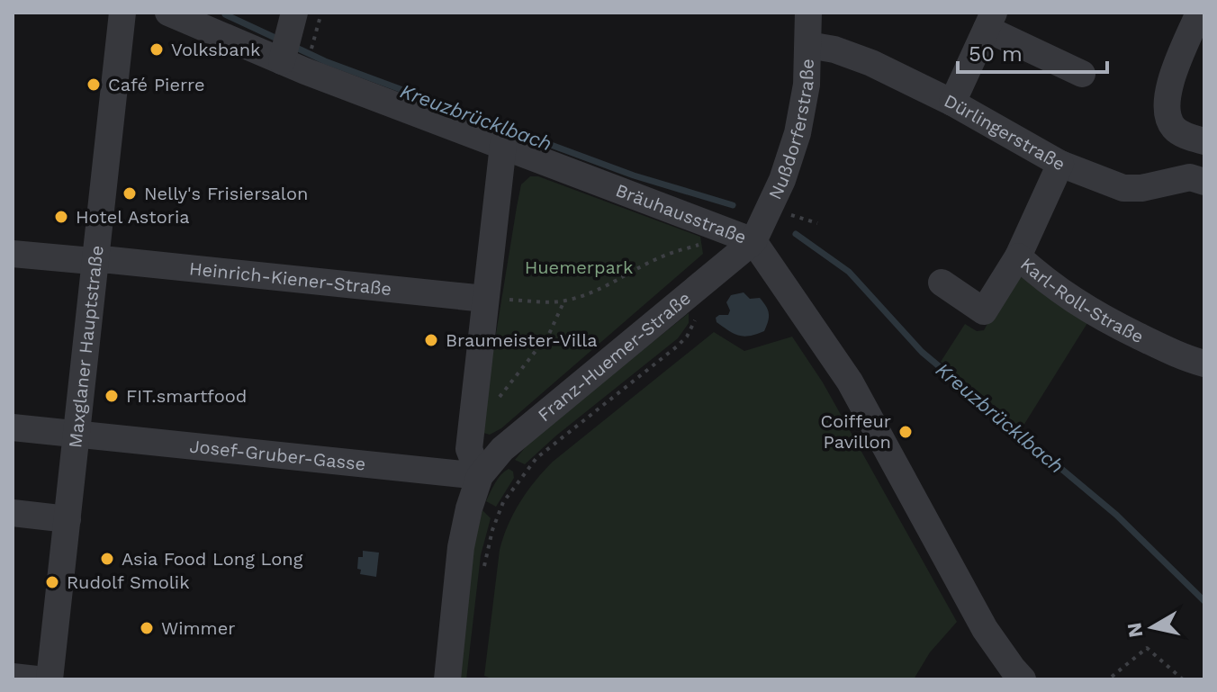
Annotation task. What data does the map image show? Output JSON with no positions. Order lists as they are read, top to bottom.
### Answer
{
  "streets": {
    "street": [
      "Nußdorferstraße",
      "Dürlingerstraße",
      "Bräuhausstraße",
      "Heinrich-Kiener-Straße",
      "Karl-Roll-Straße",
      "Maxglaner Hauptstraße",
      "Franz-Huemer-Straße",
      "Josef-Gruber-Gasse"
    ]
  },
  "crossings": [
    ["Nußdorferstraße", "Dürlingerstraße"],
    ["Nußdorferstraße", "Bräuhausstraße"],
    ["Nußdorferstraße", "Franz-Huemer-Straße"],
    ["Dürlingerstraße", "Karl-Roll-Straße"],
    ["Bräuhausstraße", "Franz-Huemer-Straße"],
    ["Heinrich-Kiener-Straße", "Maxglaner Hauptstraße"],
    ["Maxglaner Hauptstraße", "Josef-Gruber-Gasse"],
    ["Franz-Huemer-Straße", "Josef-Gruber-Gasse"]
  ],
  "water": ["Kreuzbrücklbach"],
  "parks": ["Huemerpark"],
  "places": [
    "Volksbank",
    "Café Pierre",
    "Nelly's Frisiersalon",
    "Hotel Astoria",
    "Braumeister-Villa",
    "FIT.smartfood",
    "Coiffeur Pavillon",
    "Asia Food Long Long",
    "Rudolf Smolik",
    "Wimmer"
  ],
  "scale_bar": "50 m",
  "north": "left"
}
